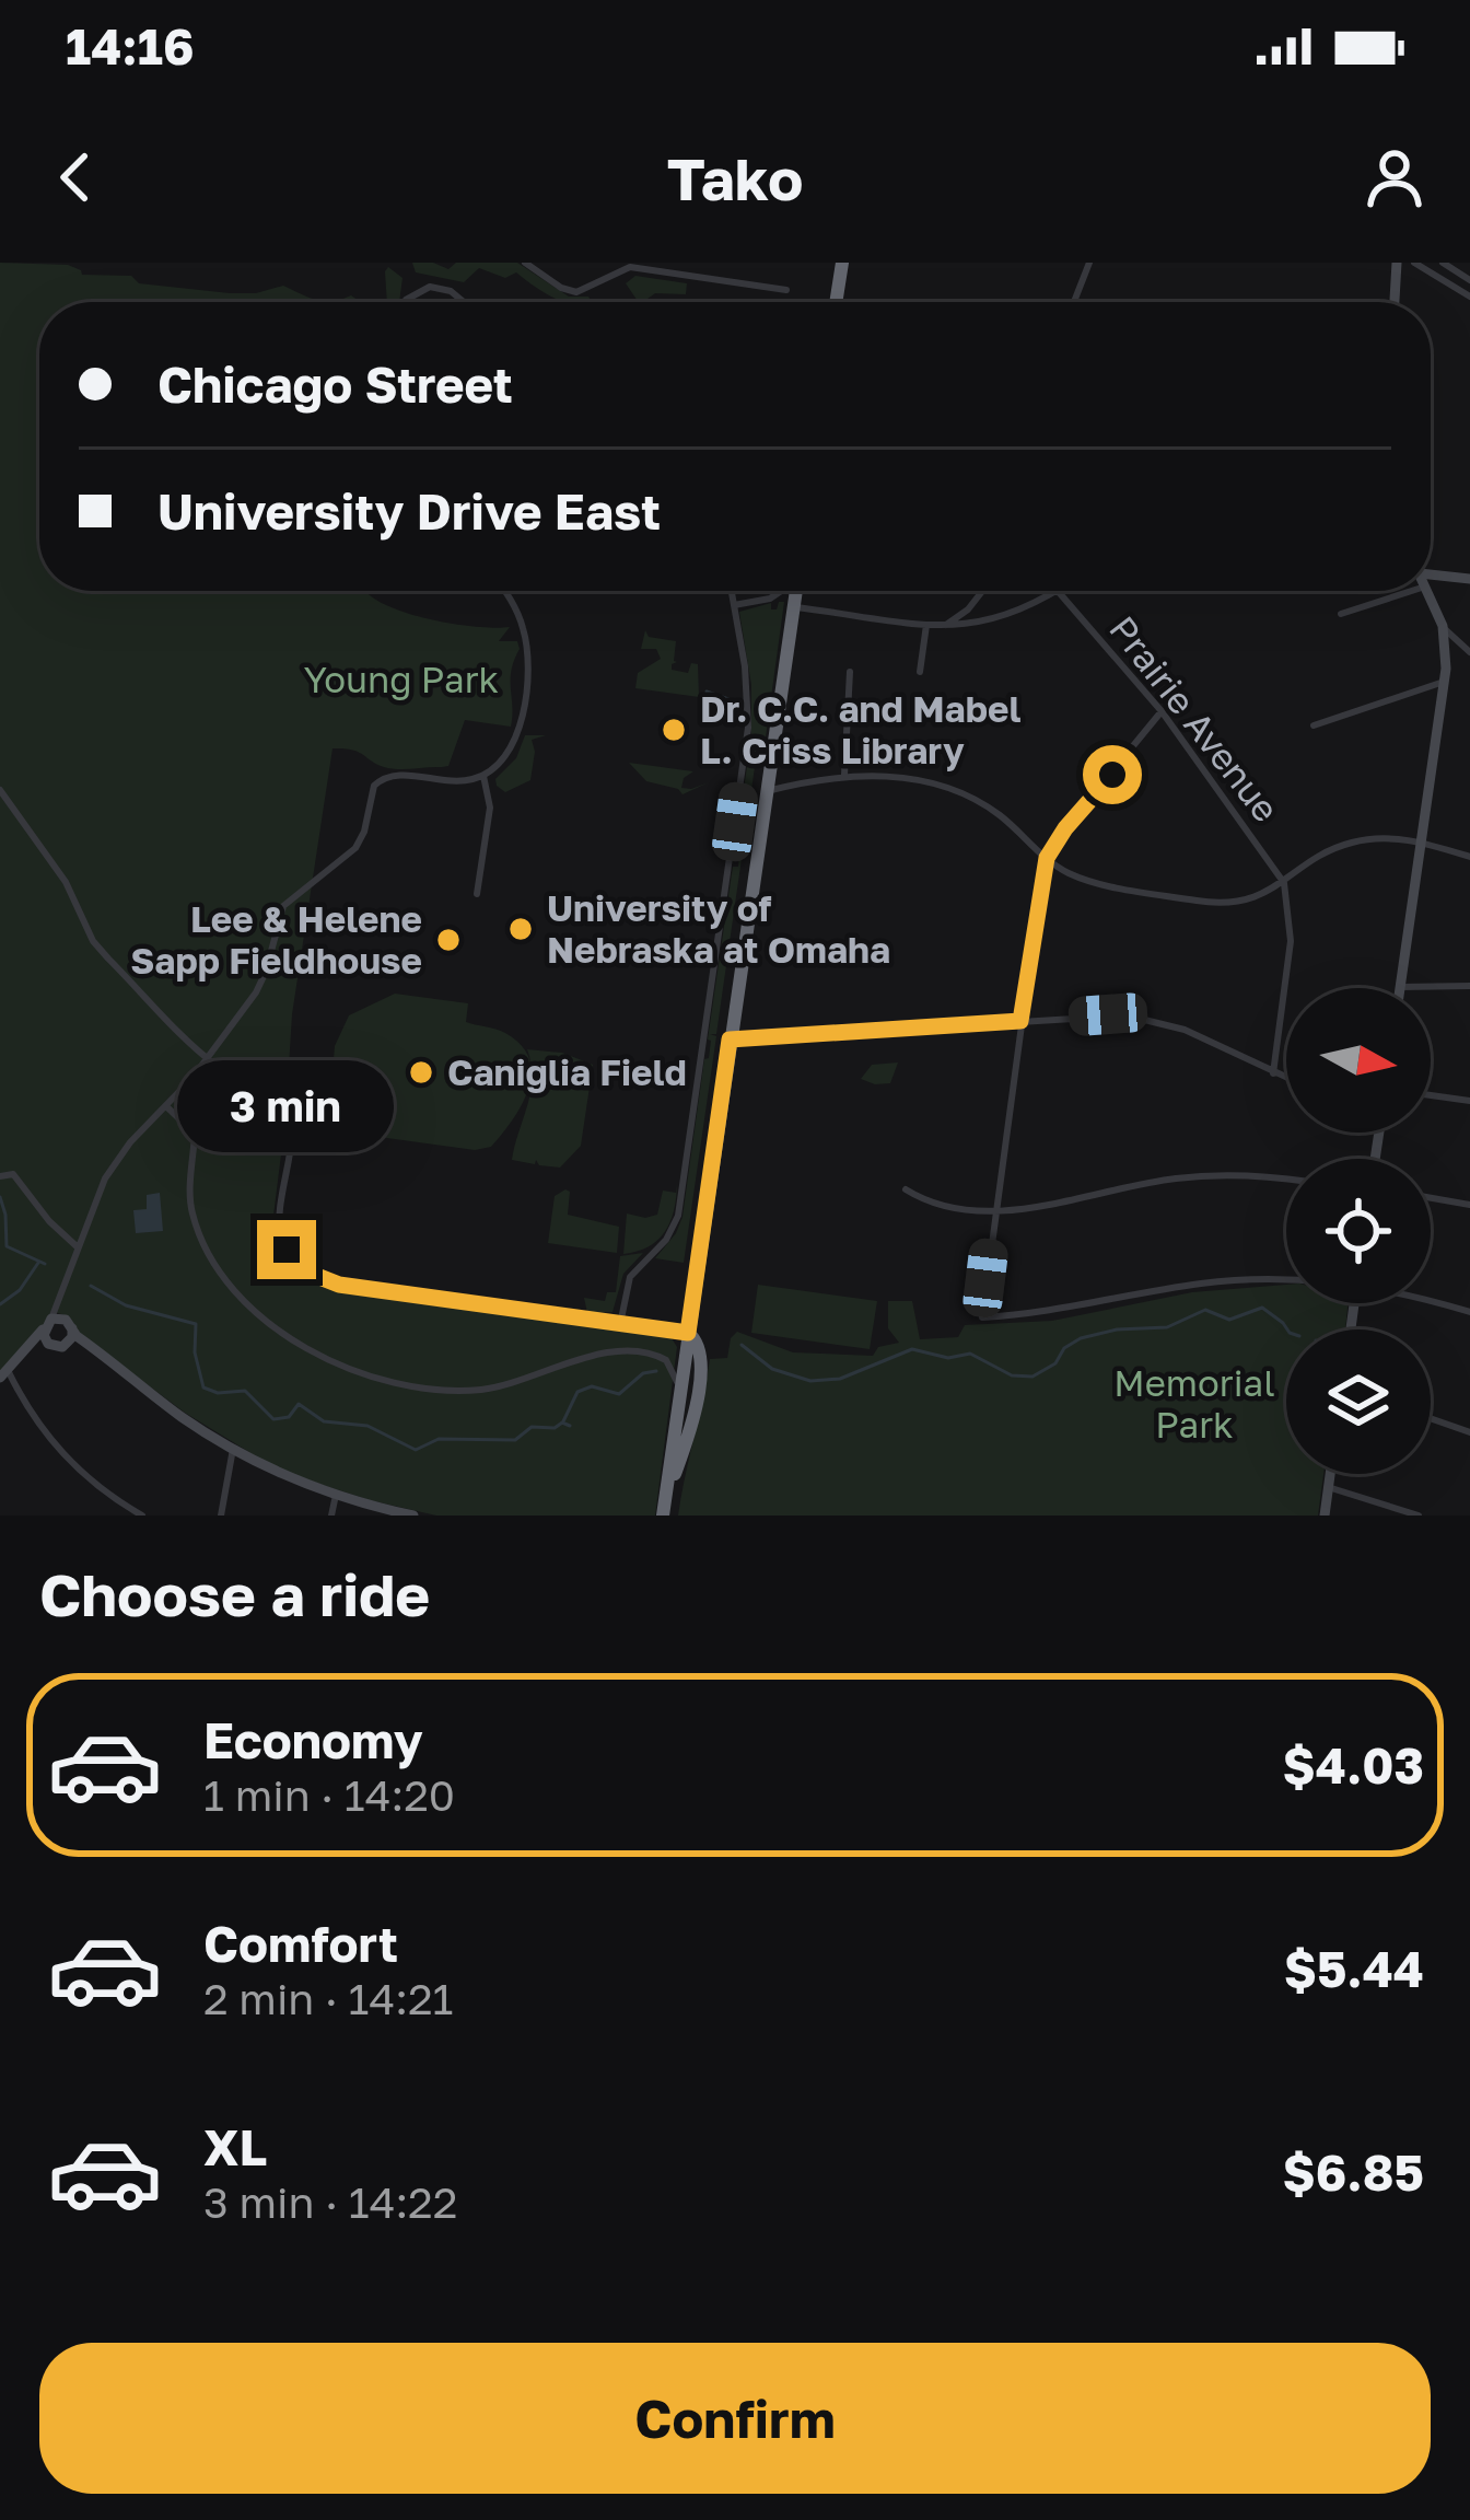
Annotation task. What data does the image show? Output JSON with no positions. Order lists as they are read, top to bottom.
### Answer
{
  "streets": {
    "street": ["Prairie Avenue"]
  },
  "parks": ["Young Park", "Memorial Park"],
  "places": [
    "Dr. C.C. and Mabel L. Criss Library",
    "University of Nebraska at Omaha",
    "Lee & Helene Sapp Fieldhouse",
    "Caniglia Field"
  ],
  "north": "right",
  "page": {
    "status": "14:16",
    "header": "Tako",
    "banner": ["Chicago Street", "University Drive East"],
    "bubble": "3 min",
    "heading": "Choose a ride",
    "list": [
      {
        "name": "Economy",
        "note": "1 min · 14:20",
        "value": "$4.03"
      },
      {
        "name": "Comfort",
        "note": "2 min · 14:21",
        "value": "$5.44"
      },
      {
        "name": "XL",
        "note": "3 min · 14:22",
        "value": "$6.85"
      }
    ],
    "buttons": "Confirm"
  }
}
